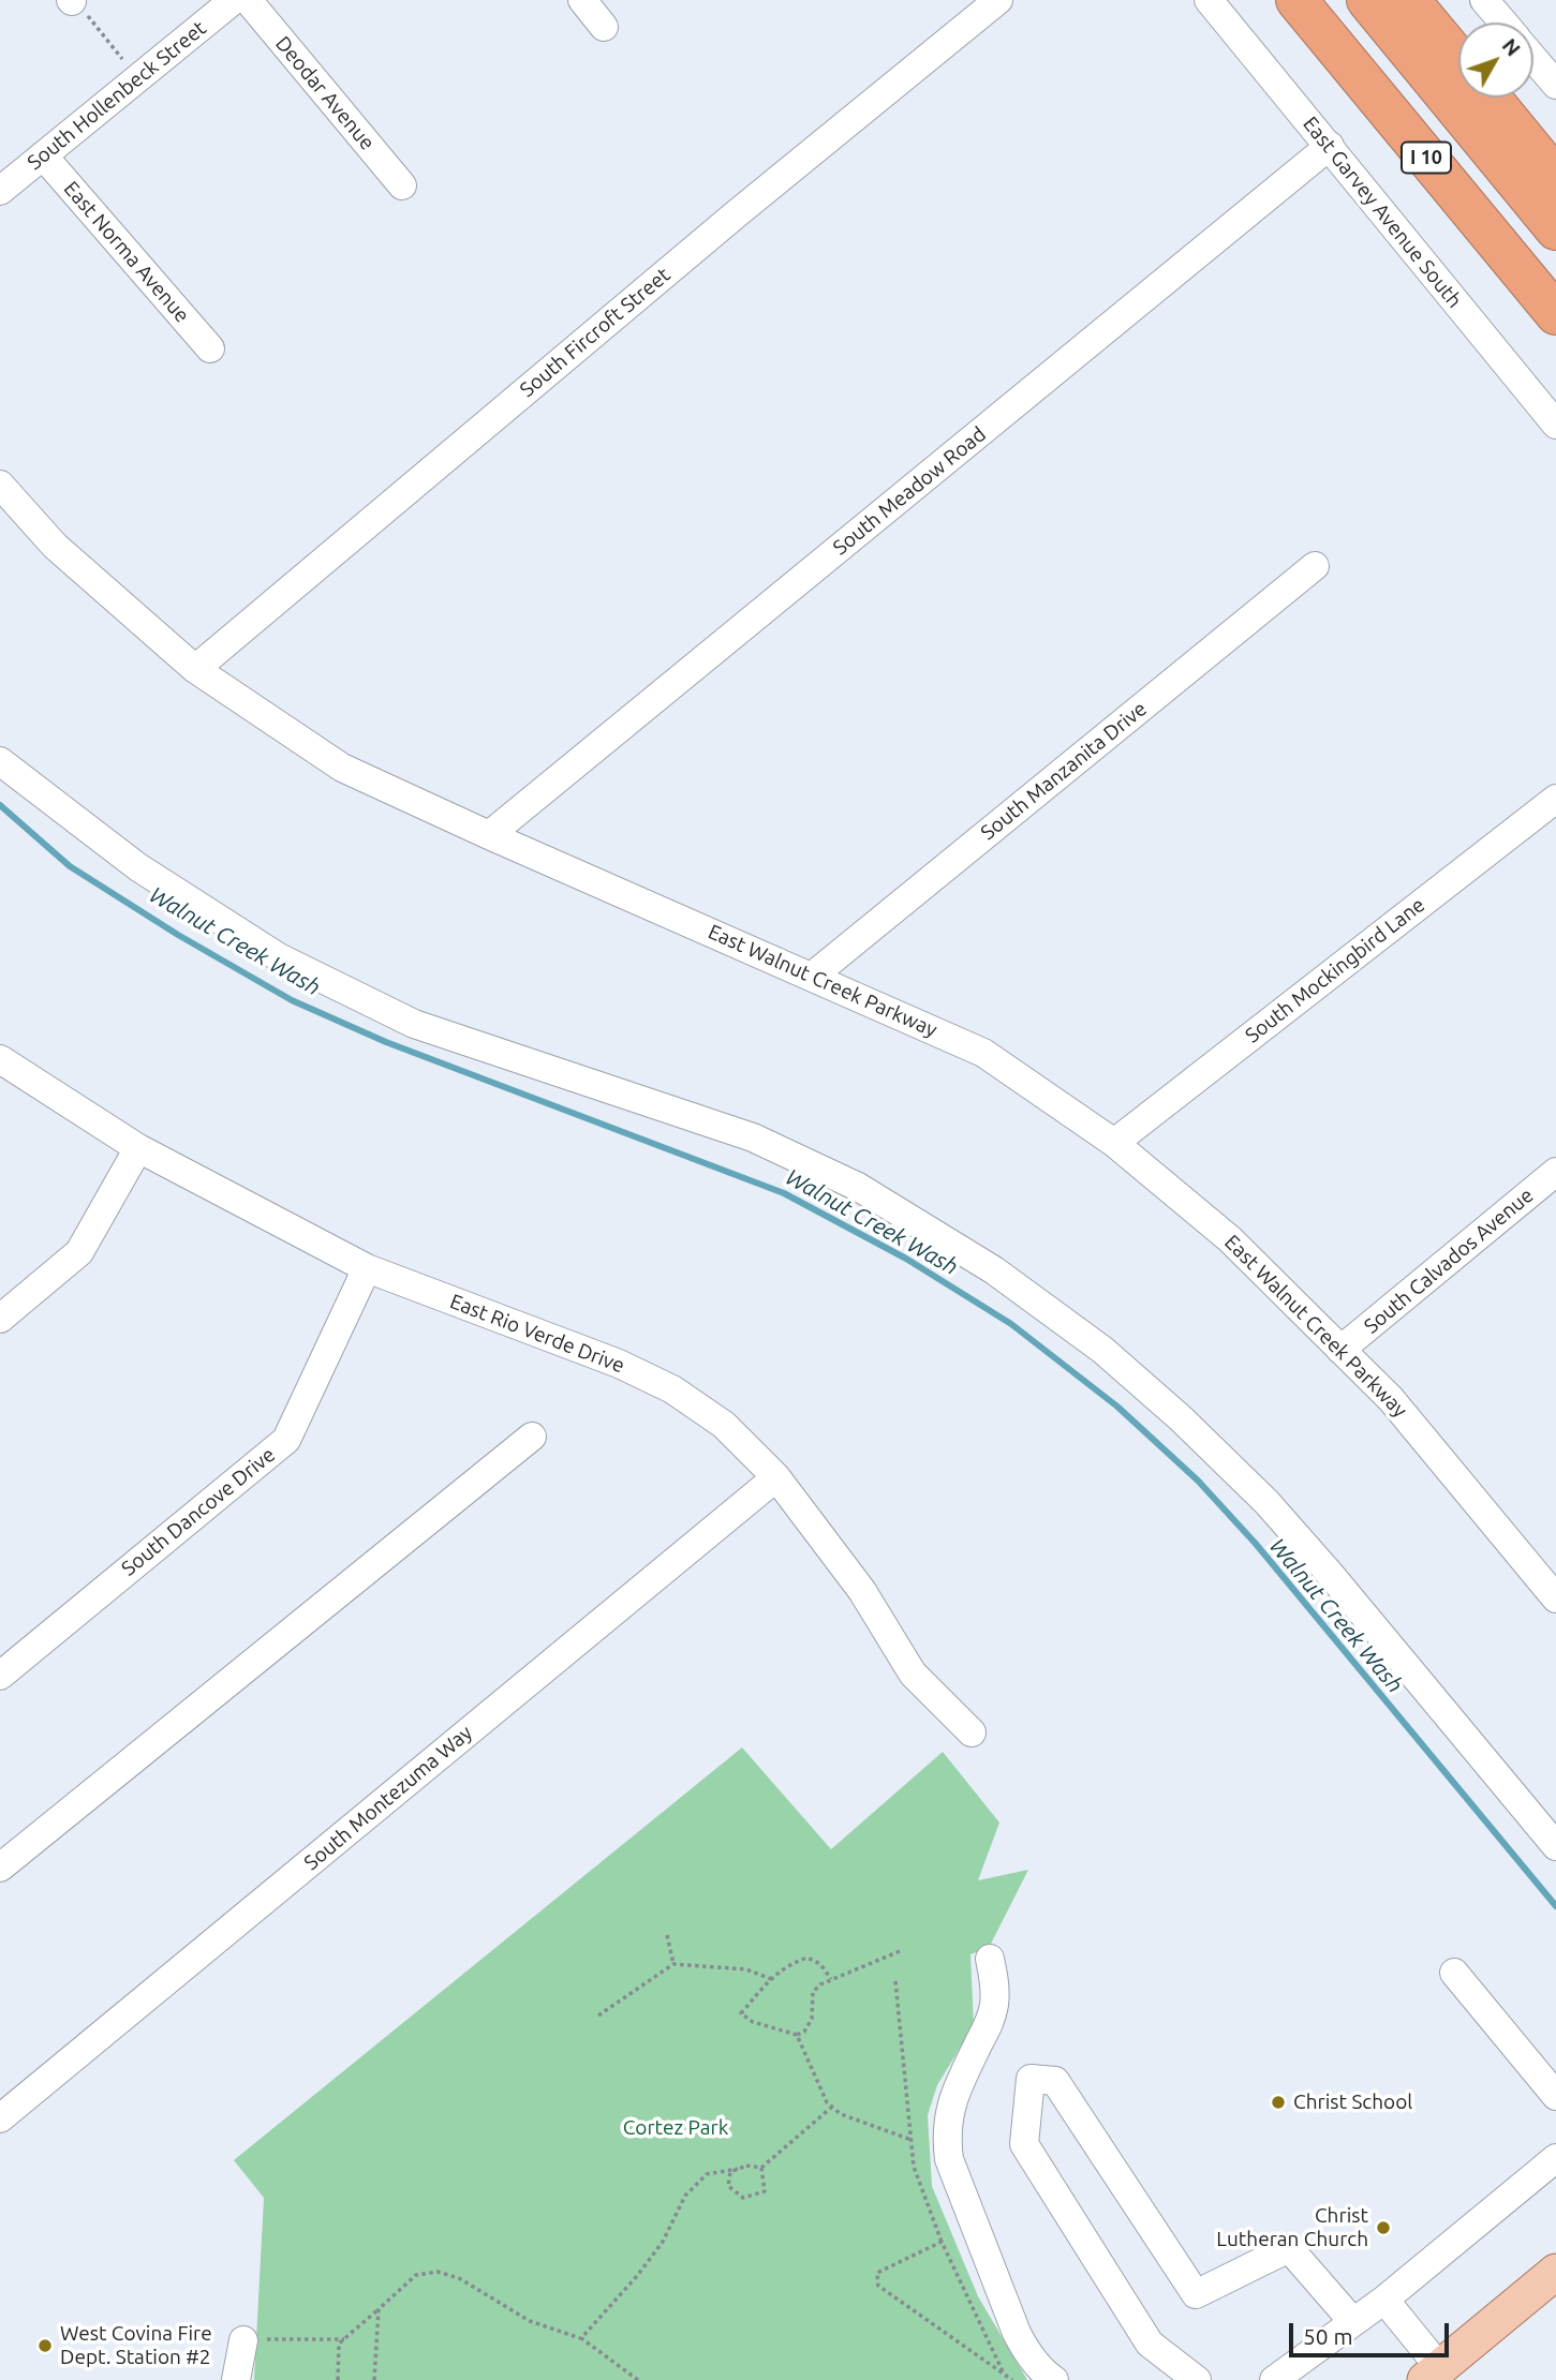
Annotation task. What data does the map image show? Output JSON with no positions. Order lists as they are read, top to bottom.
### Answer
{
  "streets": {
    "highway": ["I 10"],
    "street": [
      "Deodar Avenue",
      "South Hollenbeck Street",
      "East Garvey Avenue South",
      "East Norma Avenue",
      "South Fircroft Street",
      "South Meadow Road",
      "South Manzanita Drive",
      "South Mockingbird Lane",
      "East Walnut Creek Parkway",
      "South Calvados Avenue",
      "East Rio Verde Drive",
      "South Dancove Drive",
      "South Montezuma Way"
    ]
  },
  "crossings": [
    ["South Hollenbeck Street", "East Norma Avenue"],
    ["East Garvey Avenue South", "South Meadow Road"],
    ["South Fircroft Street", "East Walnut Creek Parkway"],
    ["South Meadow Road", "East Walnut Creek Parkway"],
    ["South Manzanita Drive", "East Walnut Creek Parkway"],
    ["South Mockingbird Lane", "East Walnut Creek Parkway"],
    ["East Walnut Creek Parkway", "South Calvados Avenue"],
    ["East Rio Verde Drive", "South Dancove Drive"],
    ["East Rio Verde Drive", "South Montezuma Way"]
  ],
  "water": ["Walnut Creek Wash"],
  "parks": ["Cortez Park"],
  "places": ["Christ School", "Christ Lutheran Church", "West Covina Fire Dept. Station #2"],
  "scale_bar": "50 m",
  "north": "top right"
}
